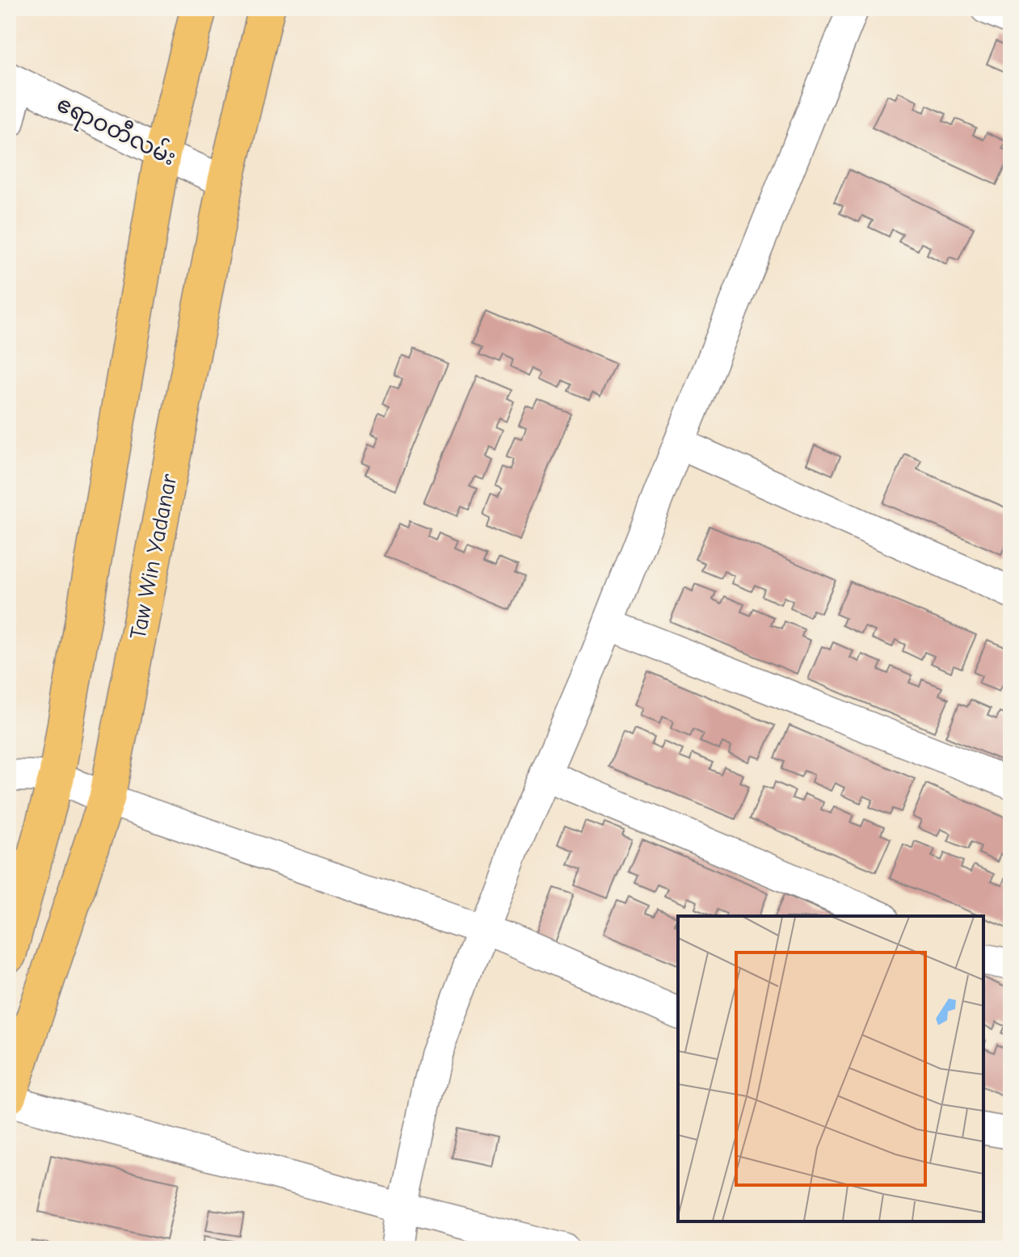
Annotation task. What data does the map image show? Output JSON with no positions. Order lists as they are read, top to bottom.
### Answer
{
  "streets": {
    "main road": ["Taw Win Yadanar"],
    "street": ["ဧရာဝတီလမ်း"]
  },
  "crossings": [
    ["ဧရာဝတီလမ်း", "Taw Win Yadanar"]
  ]
}
